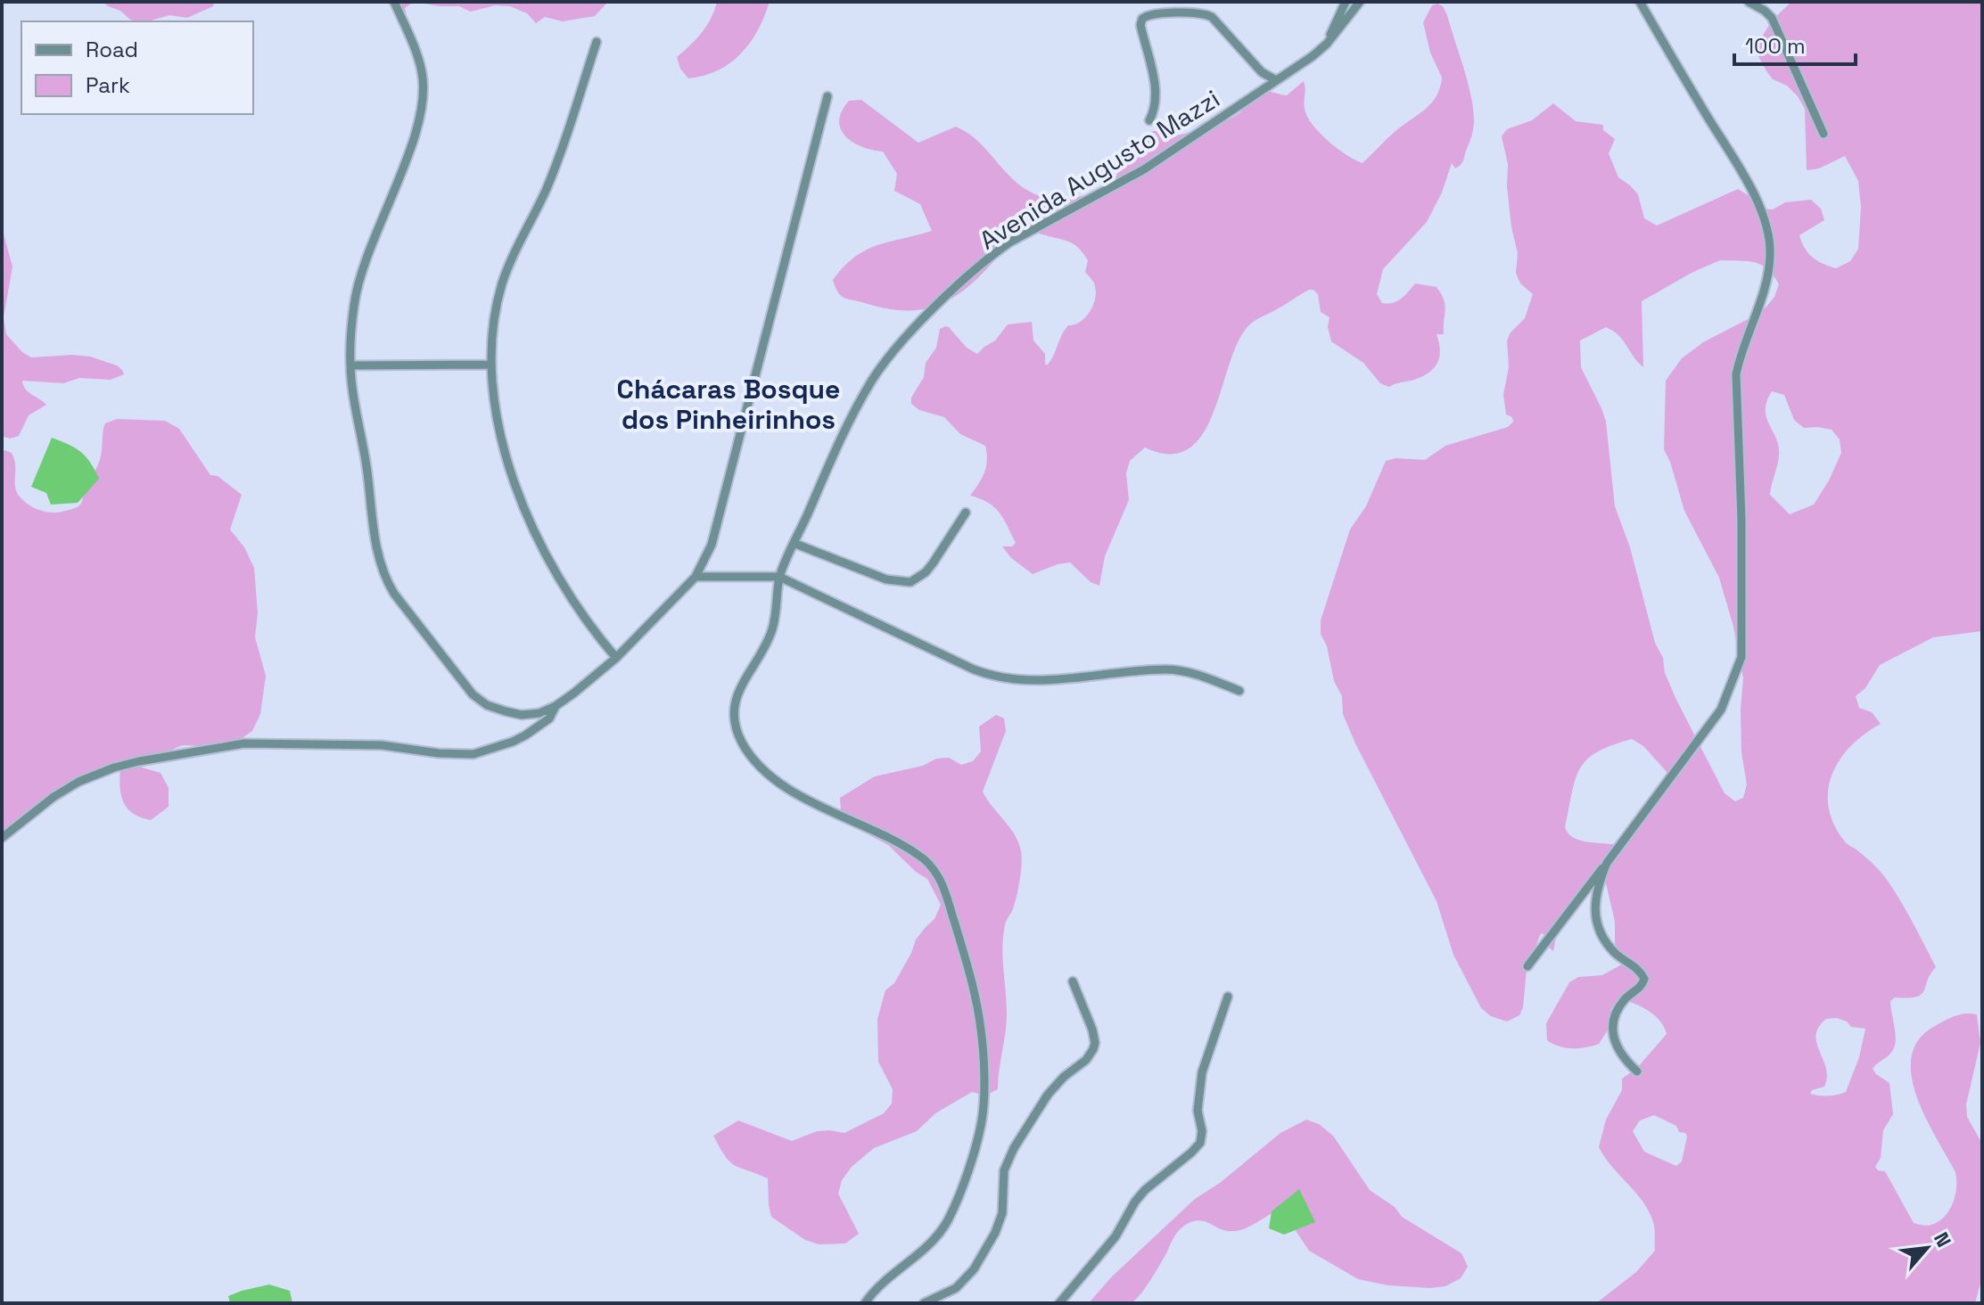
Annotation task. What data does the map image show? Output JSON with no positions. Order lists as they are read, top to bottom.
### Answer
{
  "streets": {
    "street": ["Avenida Augusto Mazzi"]
  },
  "districts": ["Chácaras Bosque dos Pinheirinhos"],
  "legend": ["Road", "Park"],
  "scale_bar": "100 m",
  "north": "top right"
}
